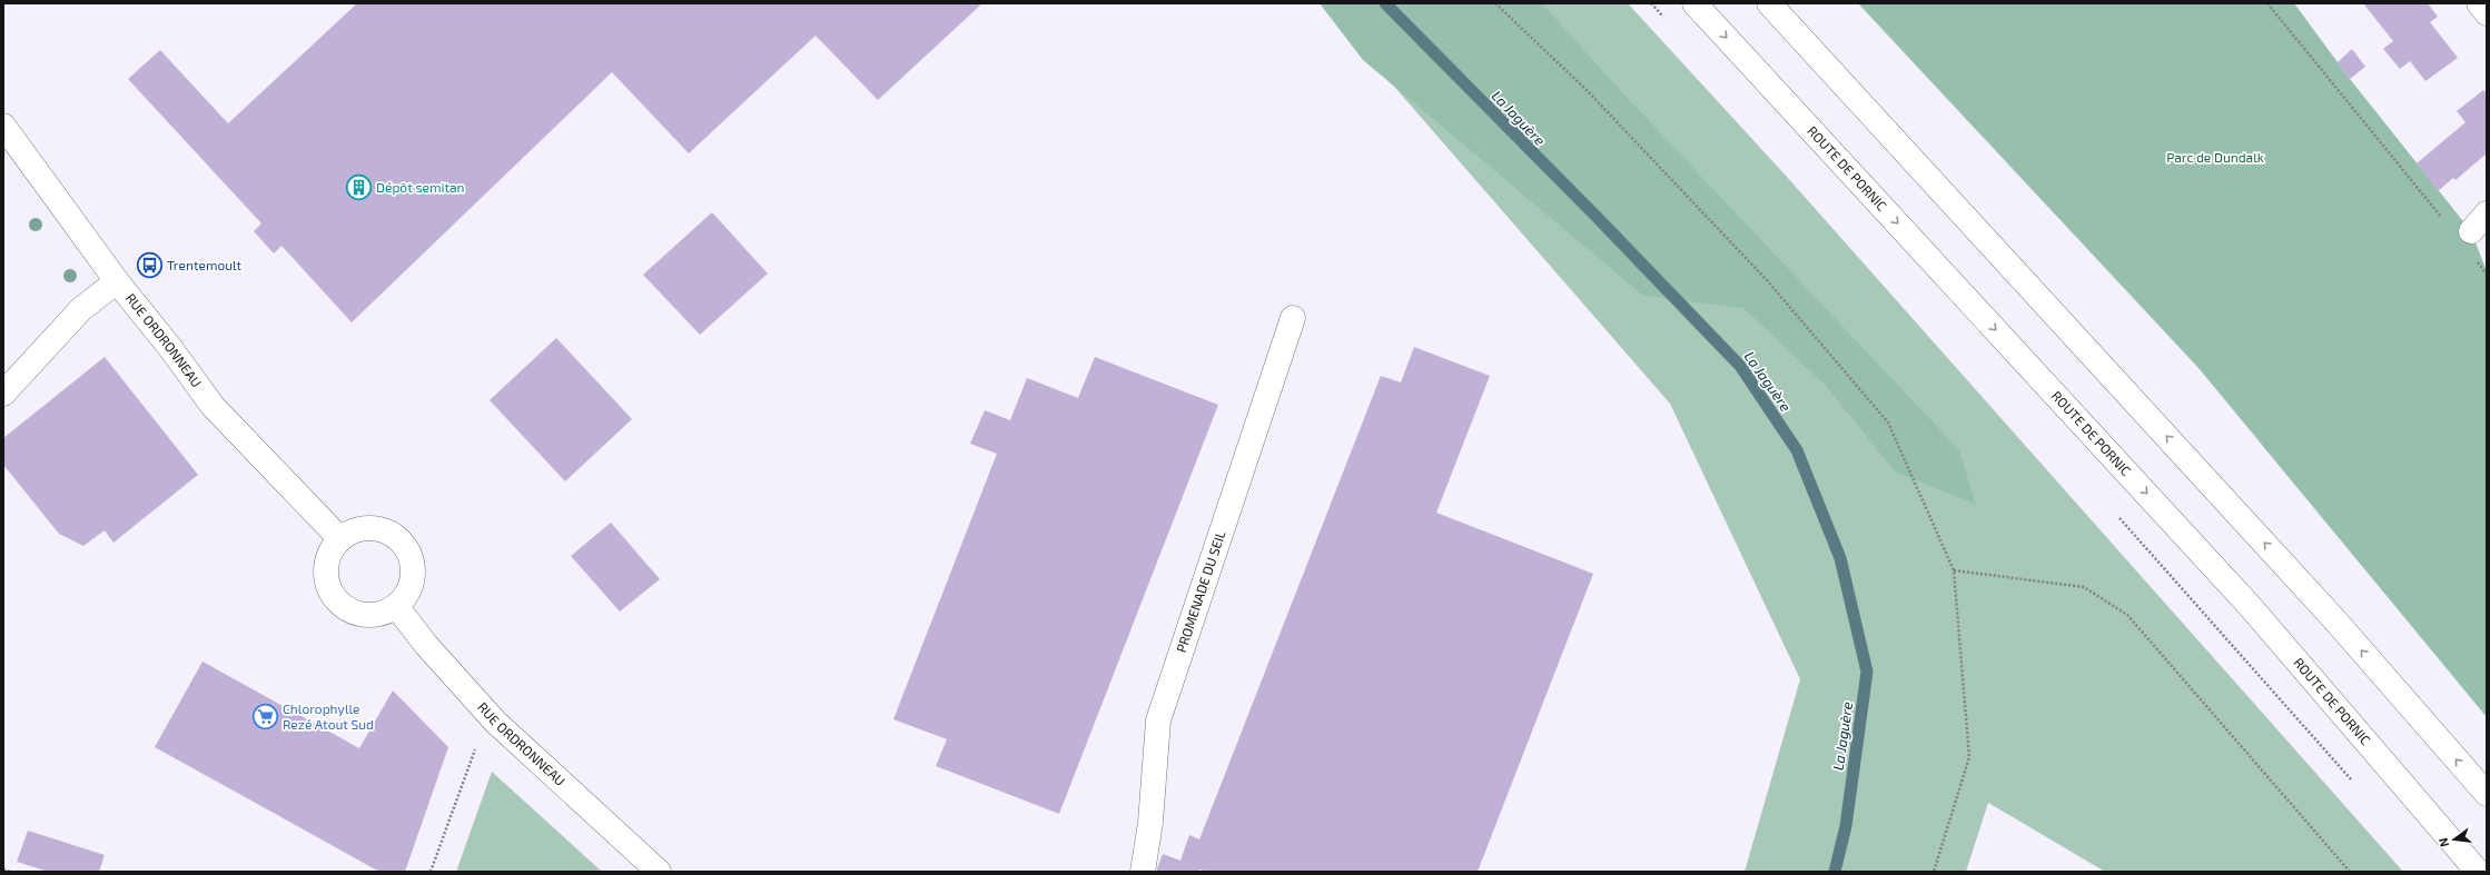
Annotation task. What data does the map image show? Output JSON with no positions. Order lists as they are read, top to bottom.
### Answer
{
  "streets": {
    "main road": ["ROUTE DE PORNIC", "RUE ORDRONNEAU", "PROMENADE DU SEIL"]
  },
  "water": ["La Jaguère"],
  "parks": ["Parc de Dundalk"],
  "places": {
    "building": ["Dépôt semitan"],
    "bus stop": ["Trentemoult"],
    "supermarket": ["Chlorophylle Rezé Atout Sud"]
  },
  "north": "left"
}
